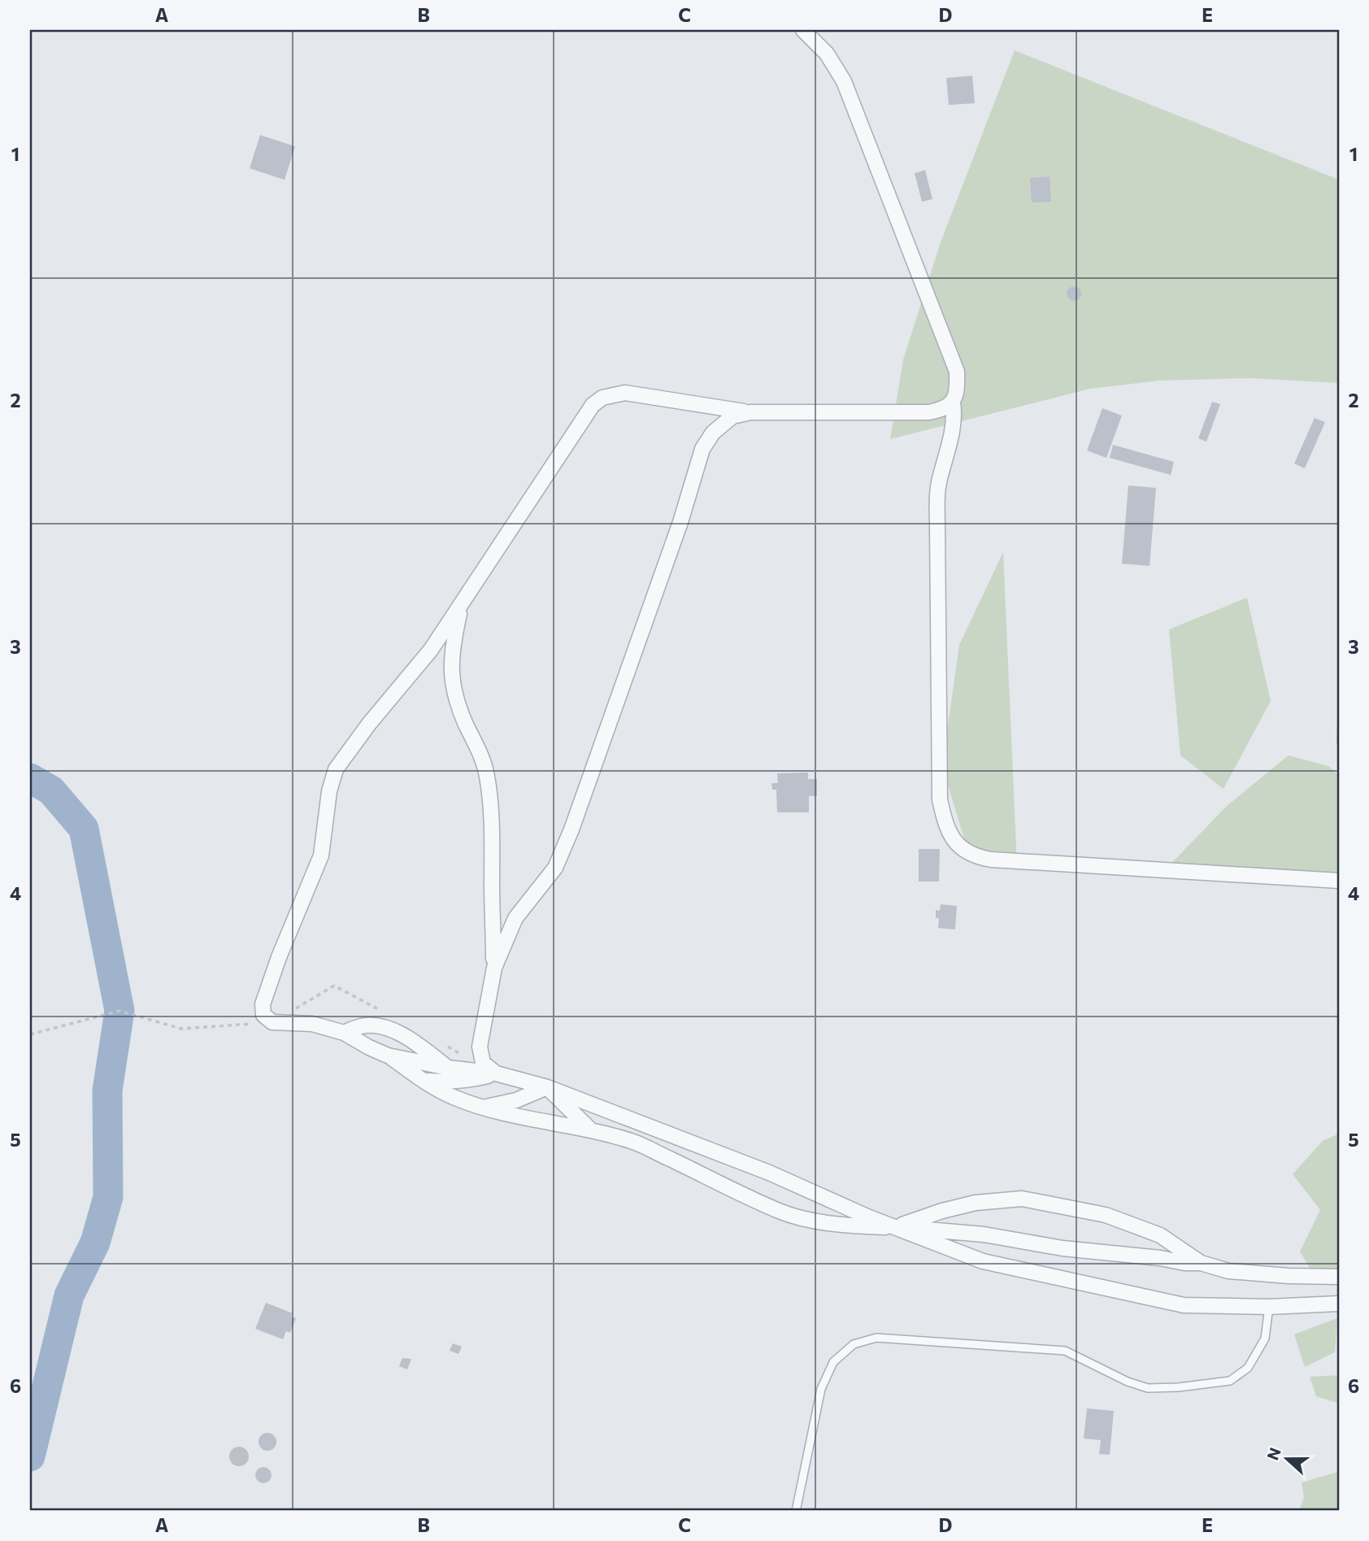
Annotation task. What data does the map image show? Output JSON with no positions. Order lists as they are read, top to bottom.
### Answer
{
  "north": "left",
  "grid": {
    "columns": [
      "A",
      "B",
      "C",
      "D",
      "E"
    ],
    "rows": [
      "1",
      "2",
      "3",
      "4",
      "5",
      "6"
    ]
  }
}
